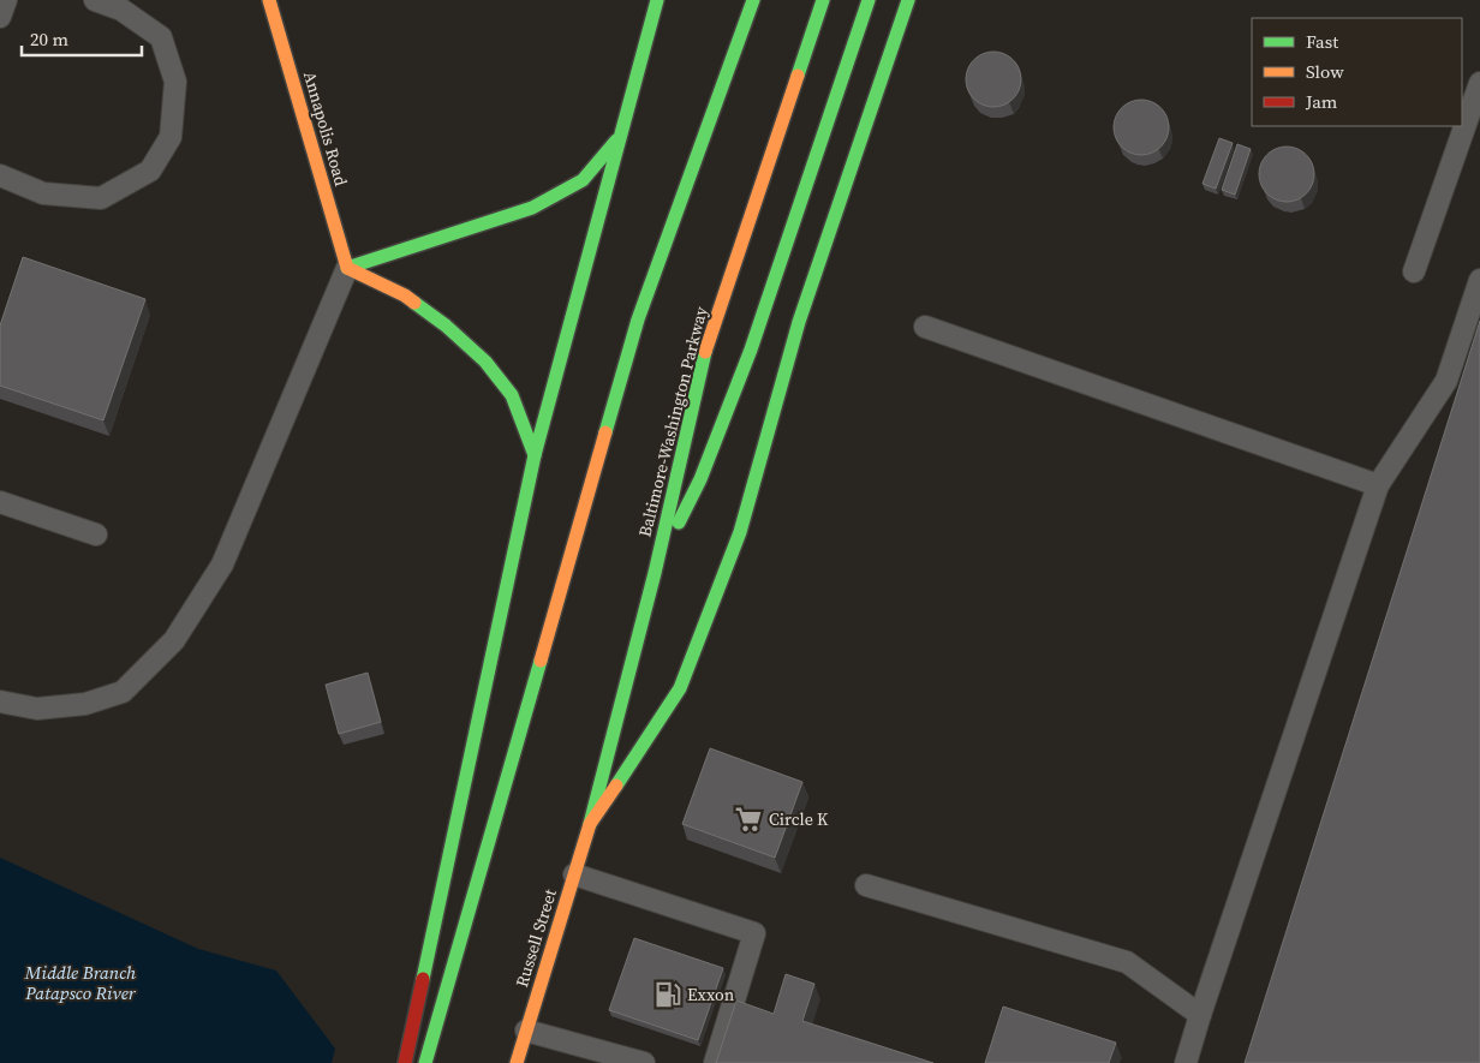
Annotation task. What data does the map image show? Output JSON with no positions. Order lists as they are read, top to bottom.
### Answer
{
  "streets": {
    "main road": ["Annapolis Road", "Baltimore-Washington Parkway", "Russell Street"]
  },
  "crossings": [
    ["Baltimore-Washington Parkway", "Russell Street"]
  ],
  "water": ["Middle Branch Patapsco River"],
  "places": {
    "supermarket": ["Circle K"],
    "fuel station": ["Exxon"]
  },
  "legend": ["Fast", "Slow", "Jam"],
  "scale_bar": "20 m"
}
